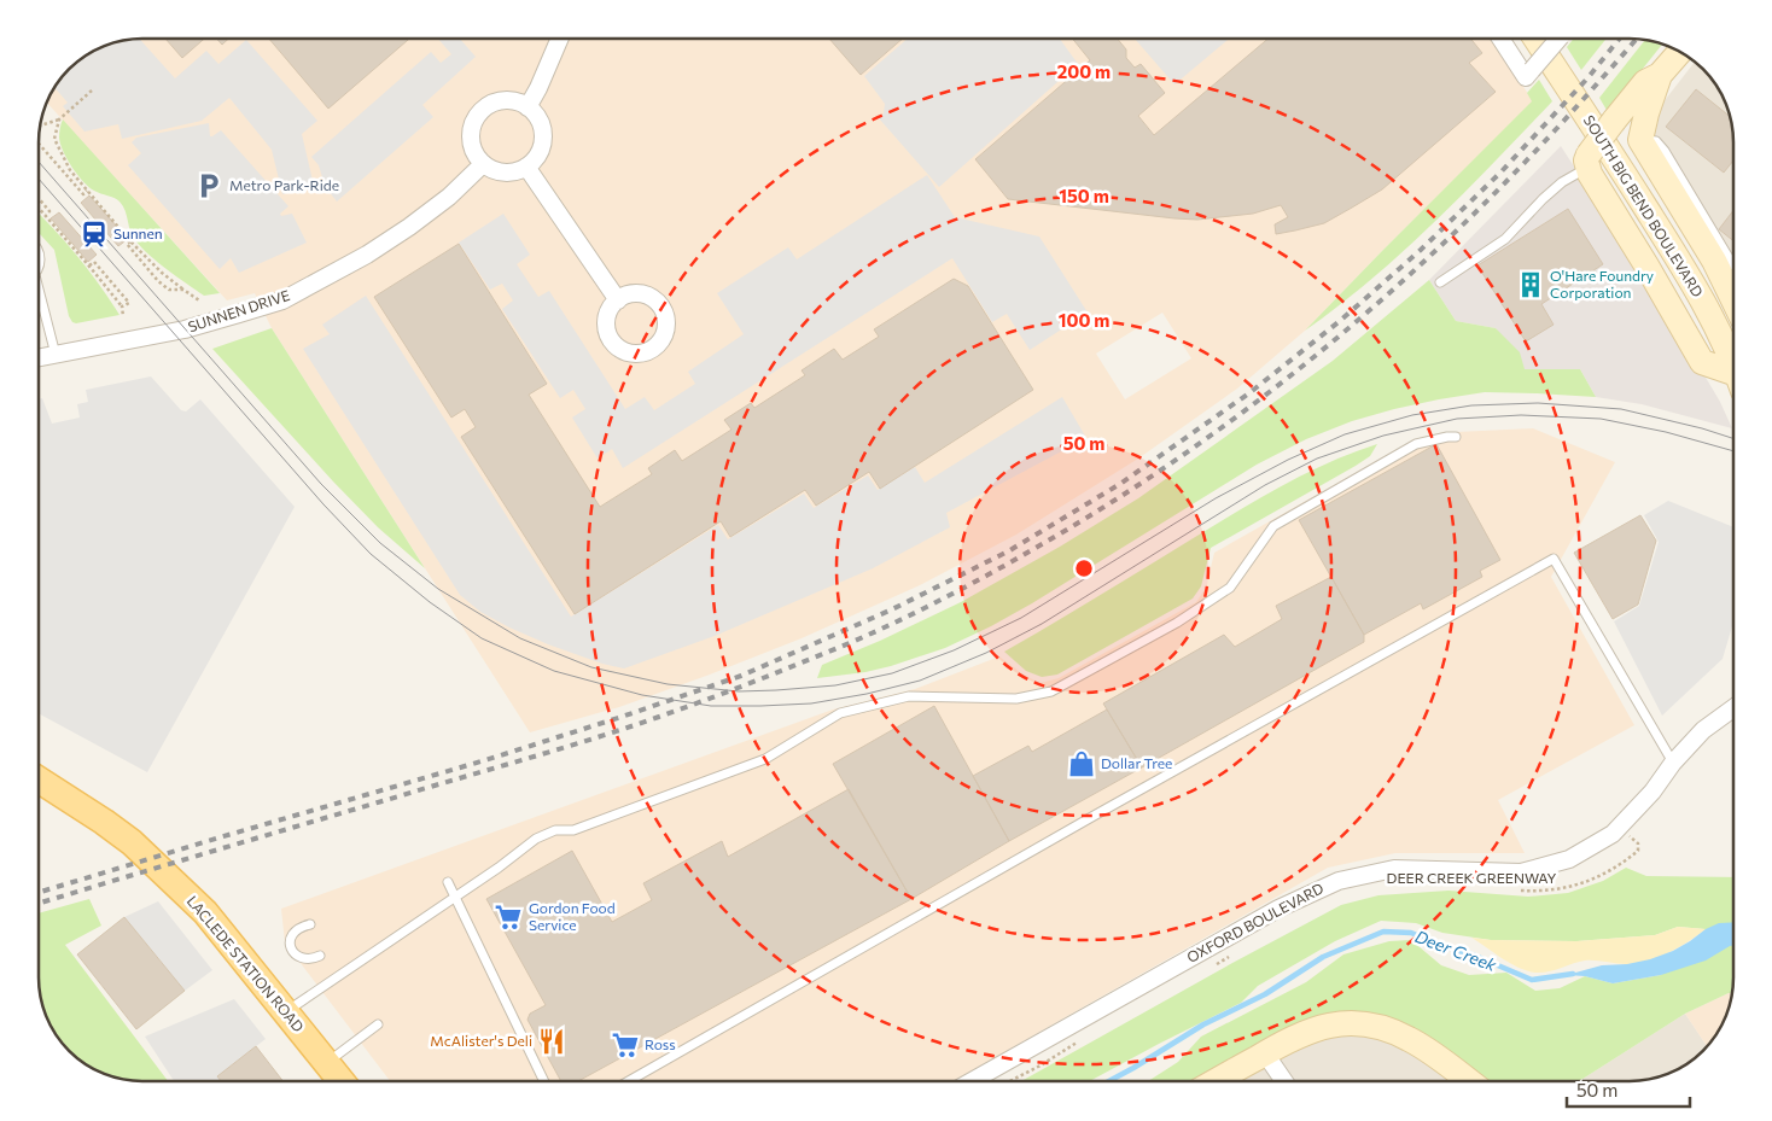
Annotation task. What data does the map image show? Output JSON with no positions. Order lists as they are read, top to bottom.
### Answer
{
  "streets": {
    "main road": ["LACLEDE STATION ROAD"],
    "street": ["SOUTH BIG BEND BOULEVARD", "SUNNEN DRIVE", "OXFORD BOULEVARD"],
    "path": ["DEER CREEK GREENWAY"]
  },
  "crossings": [
    ["DEER CREEK GREENWAY", "OXFORD BOULEVARD"]
  ],
  "water": ["Deer Creek"],
  "places": {
    "parking": ["Metro Park-Ride"],
    "station": ["Sunnen"],
    "building": ["O'Hare Foundry Corporation"],
    "shop": ["Dollar Tree"],
    "supermarket": ["Gordon Food Service", "Ross"],
    "restaurant": ["McAlister's Deli"]
  },
  "scale_bar": "50 m",
  "rings": [
    "200 m",
    "150 m",
    "100 m",
    "50 m"
  ]
}
